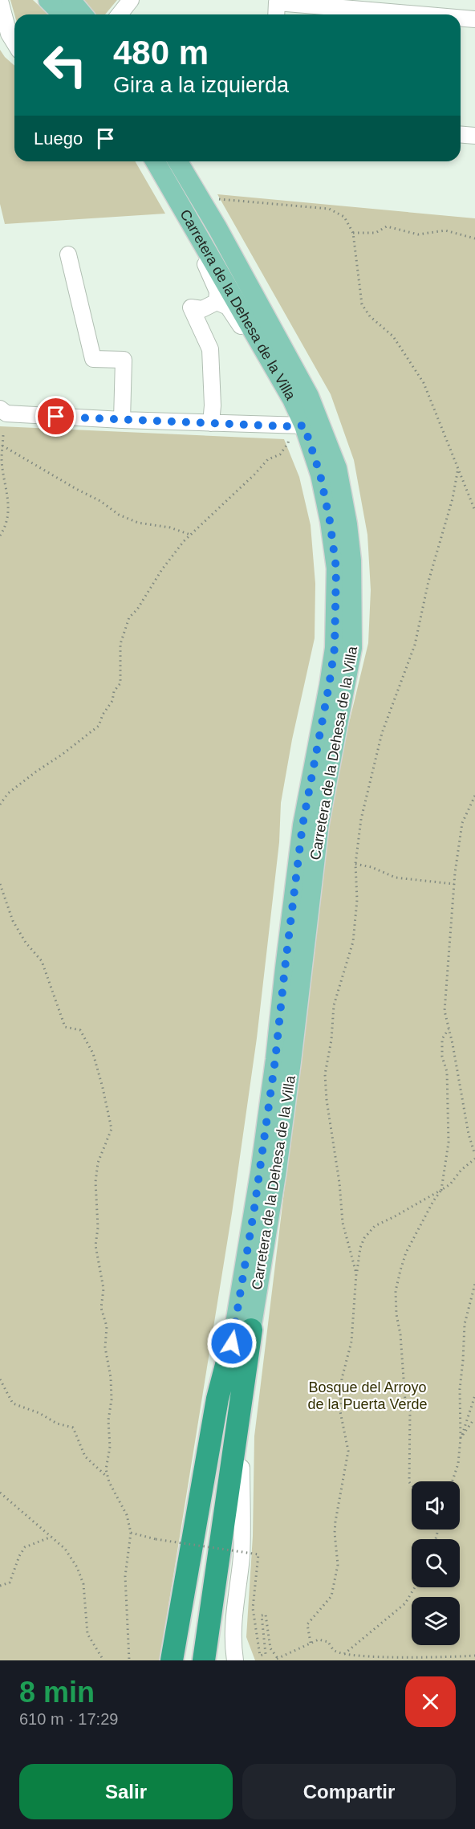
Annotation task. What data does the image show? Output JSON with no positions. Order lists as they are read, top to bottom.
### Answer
{
  "streets": {
    "main road": ["Carretera de la Dehesa de la Villa"]
  },
  "parks": ["Bosque del Arroyo de la Puerta Verde"],
  "page": {
    "turn": ["480 m", "Gira a la izquierda"],
    "then": "Luego",
    "heading": ["8 min", "610 m · 17:29"],
    "buttons": ["Salir", "Compartir"]
  }
}
